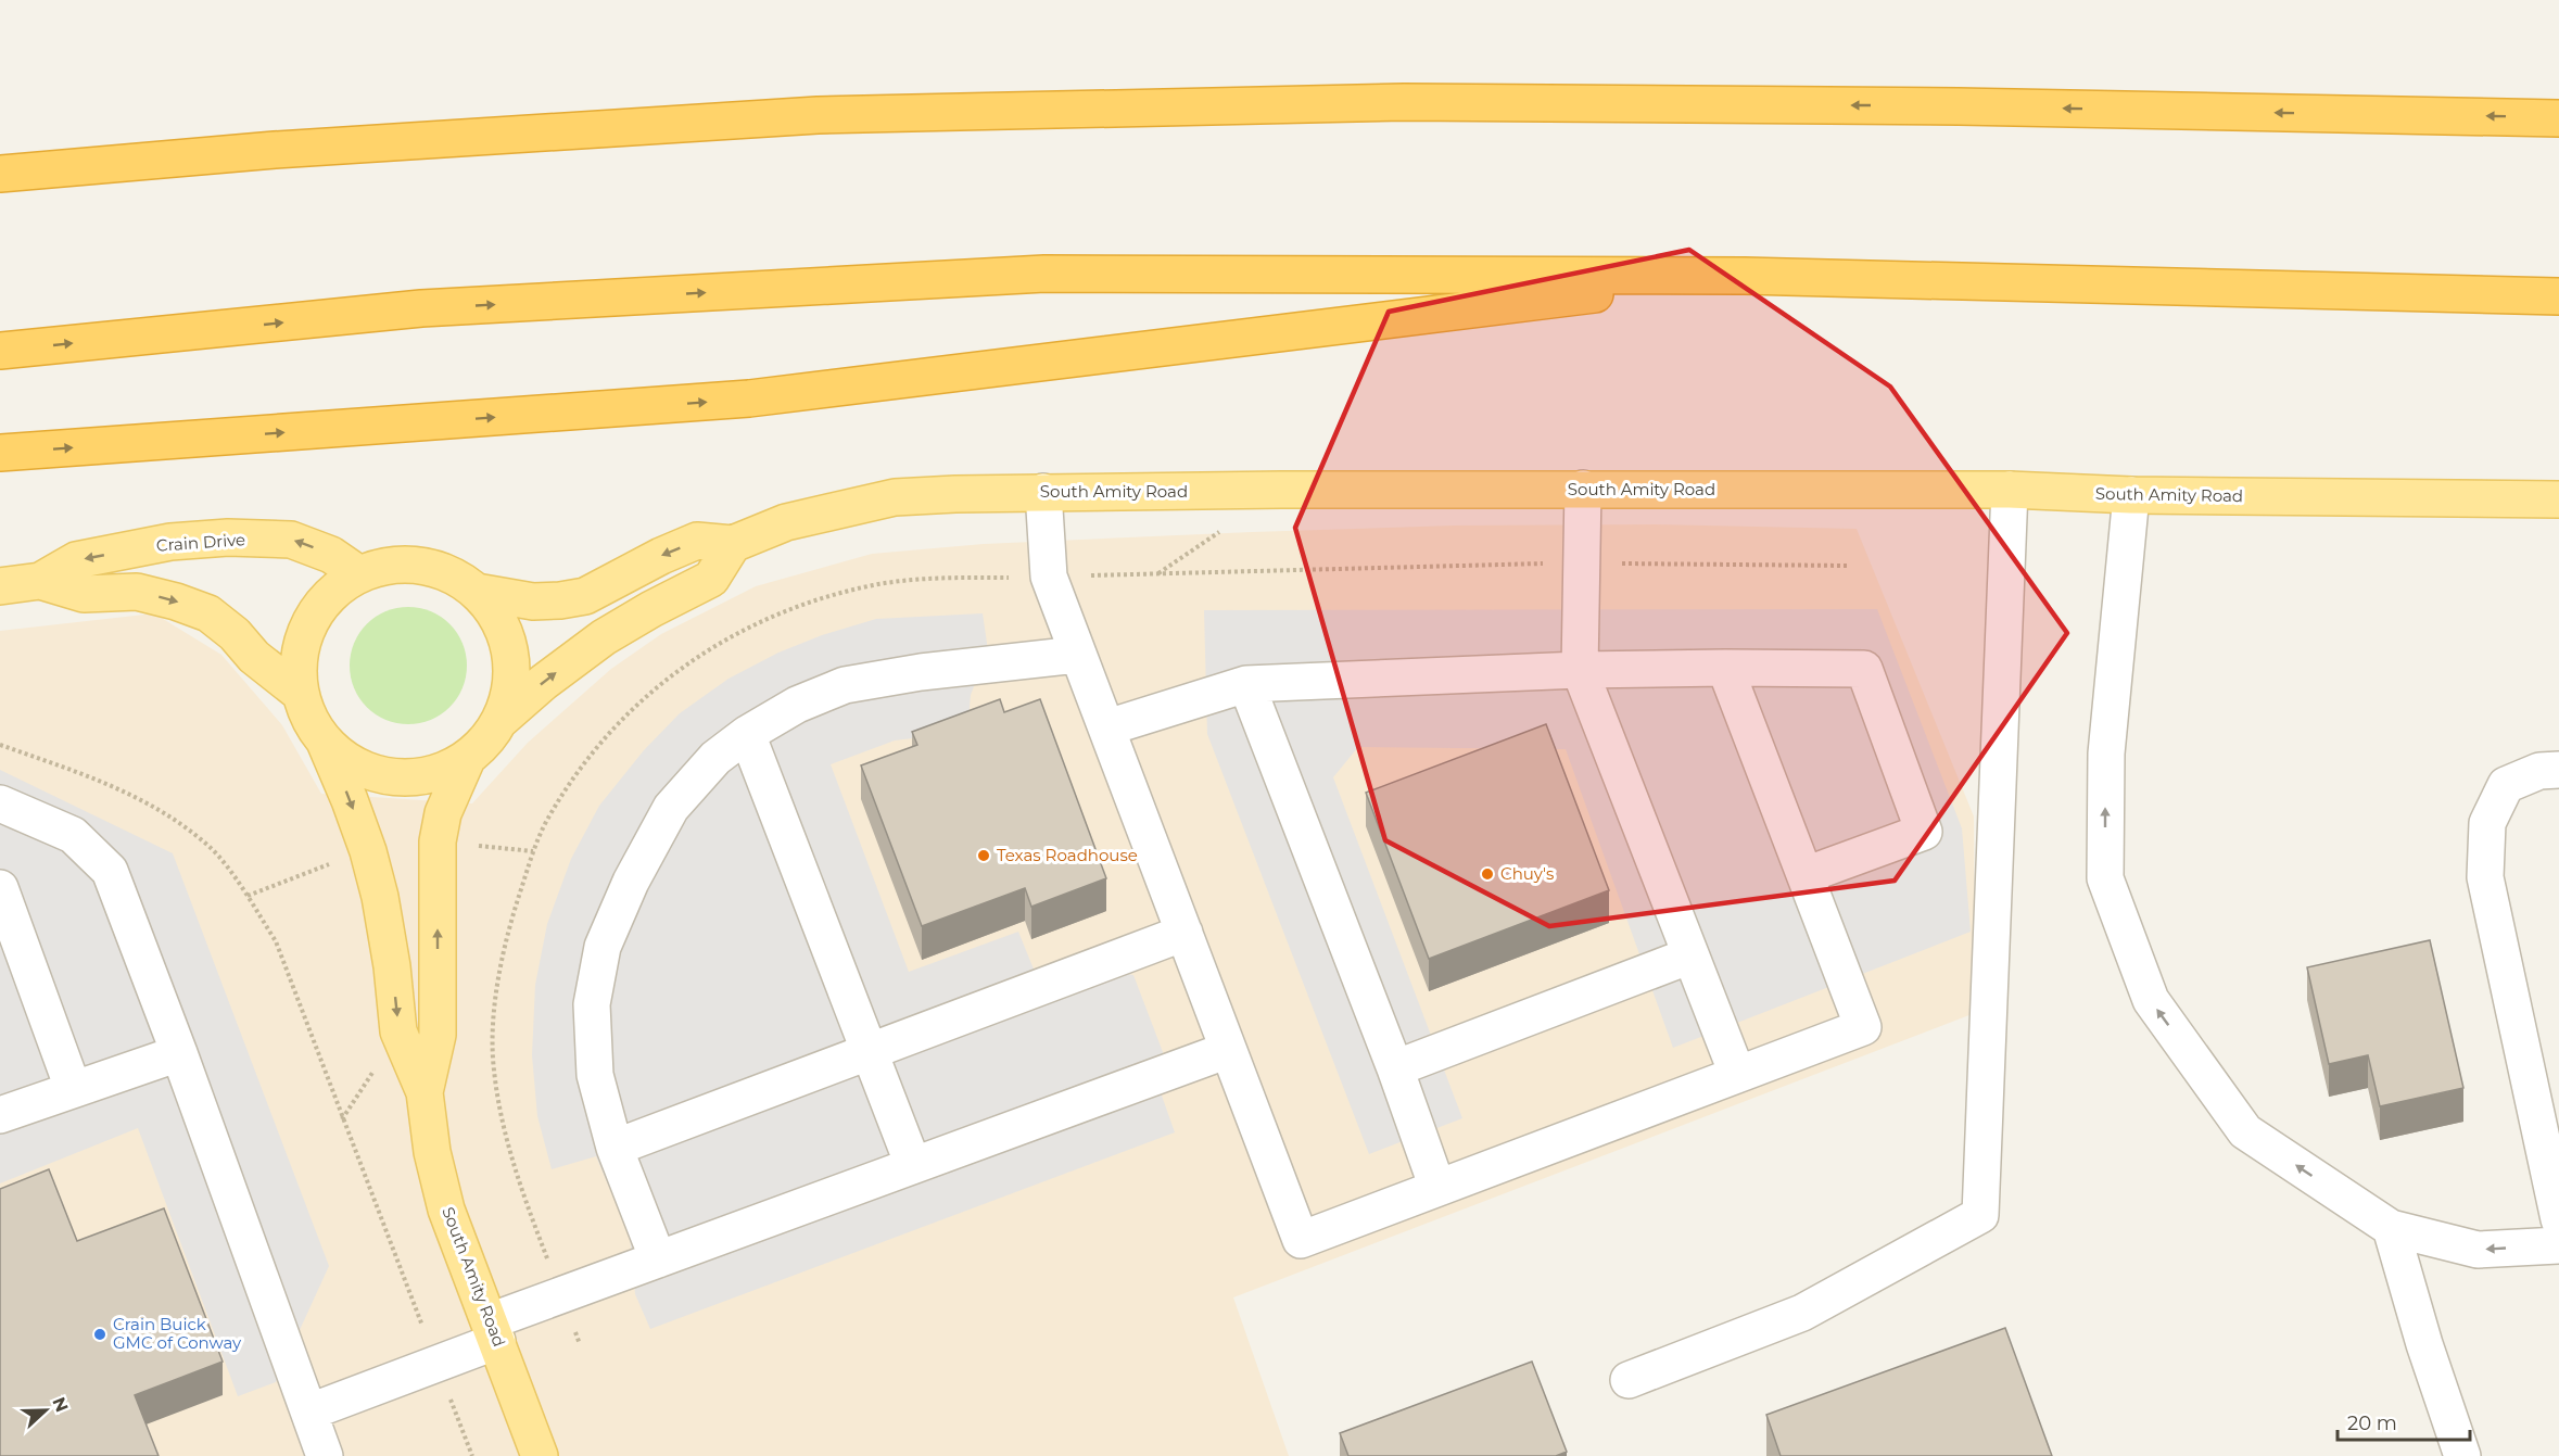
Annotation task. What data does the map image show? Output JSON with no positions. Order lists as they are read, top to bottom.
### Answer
{
  "streets": {
    "main road": ["South Amity Road", "Crain Drive"]
  },
  "crossings": [
    ["South Amity Road", "Crain Drive"]
  ],
  "places": ["Texas Roadhouse", "Chuy's", "Crain Buick GMC of Conway"],
  "scale_bar": "20 m",
  "north": "right"
}
